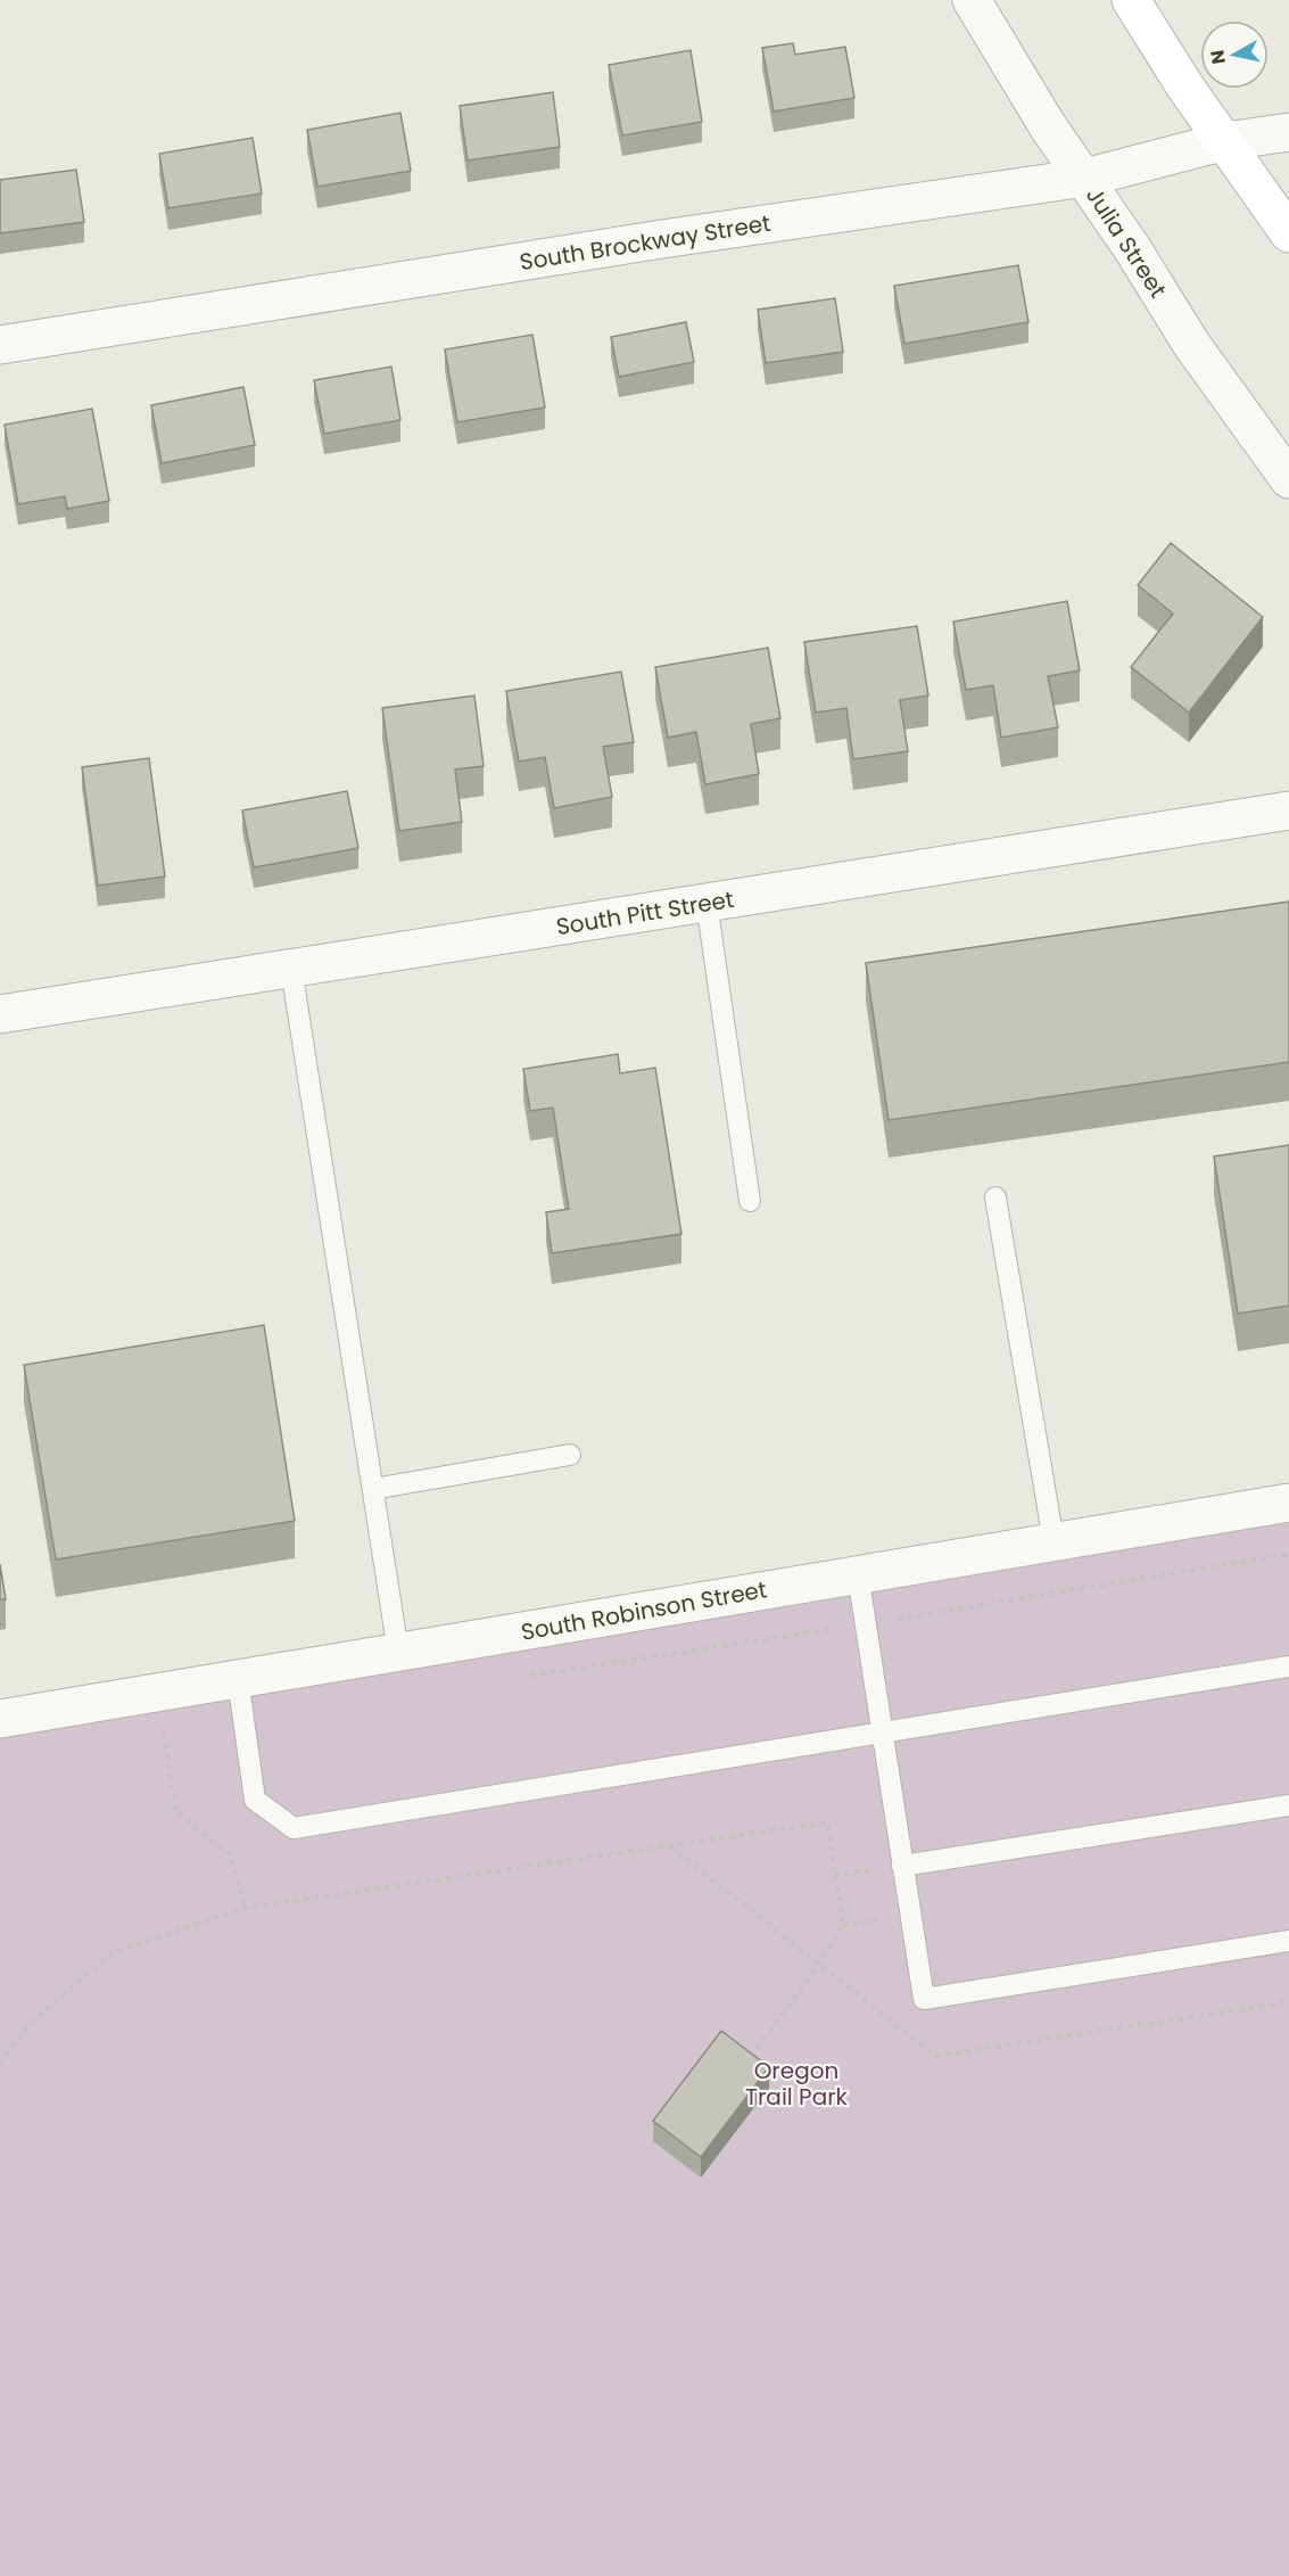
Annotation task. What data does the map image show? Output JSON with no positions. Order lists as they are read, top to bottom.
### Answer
{
  "streets": {
    "street": [
      "South Brockway Street",
      "Julia Street",
      "South Pitt Street",
      "South Robinson Street"
    ]
  },
  "crossings": [
    ["South Brockway Street", "Julia Street"]
  ],
  "parks": ["Oregon Trail Park"],
  "north": "left"
}
